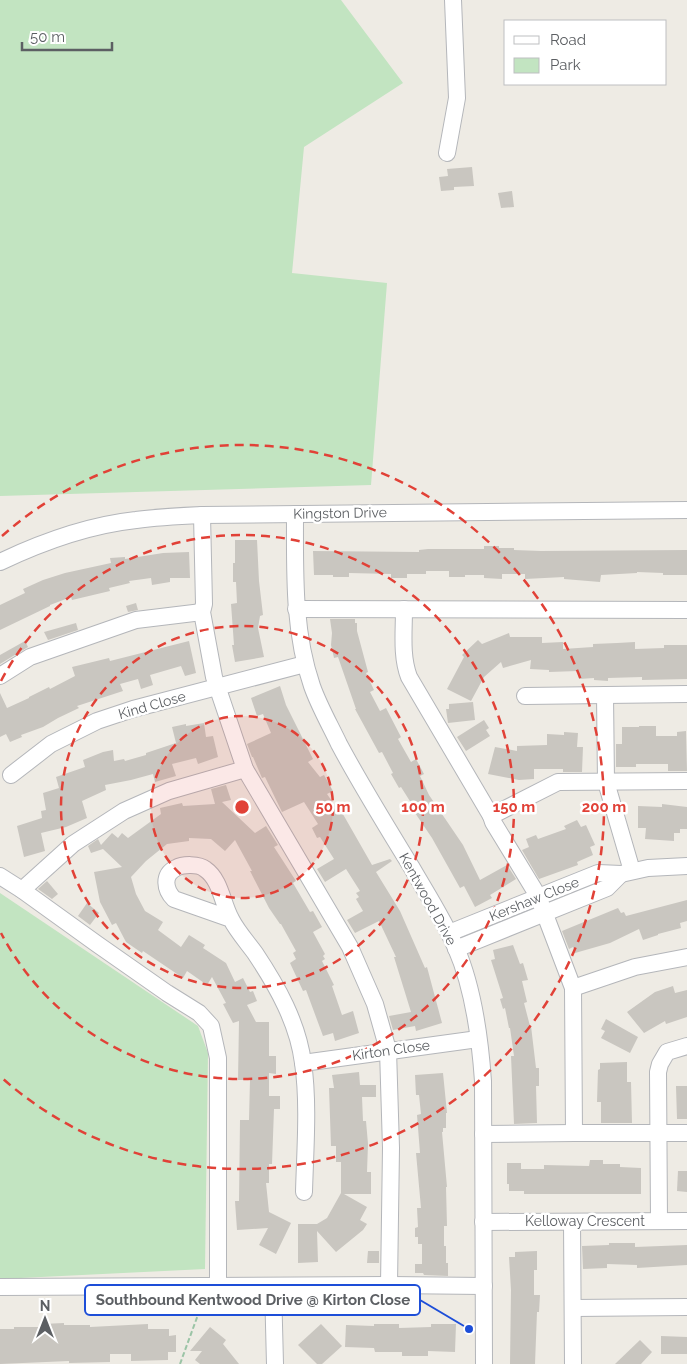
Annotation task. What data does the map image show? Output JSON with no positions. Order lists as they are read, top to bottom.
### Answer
{
  "streets": {
    "street": [
      "Kingston Drive",
      "Kind Close",
      "Kentwood Drive",
      "Kershaw Close",
      "Kirton Close",
      "Kelloway Crescent"
    ]
  },
  "crossings": [
    ["Kingston Drive", "Kentwood Drive"],
    ["Kind Close", "Kentwood Drive"],
    ["Kentwood Drive", "Kershaw Close"],
    ["Kentwood Drive", "Kirton Close"],
    ["Kentwood Drive", "Kelloway Crescent"]
  ],
  "places": ["Southbound Kentwood Drive @ Kirton Close"],
  "legend": ["Road", "Park"],
  "scale_bar": "50 m",
  "north": "top",
  "rings": [
    "50 m",
    "100 m",
    "150 m",
    "200 m"
  ]
}
